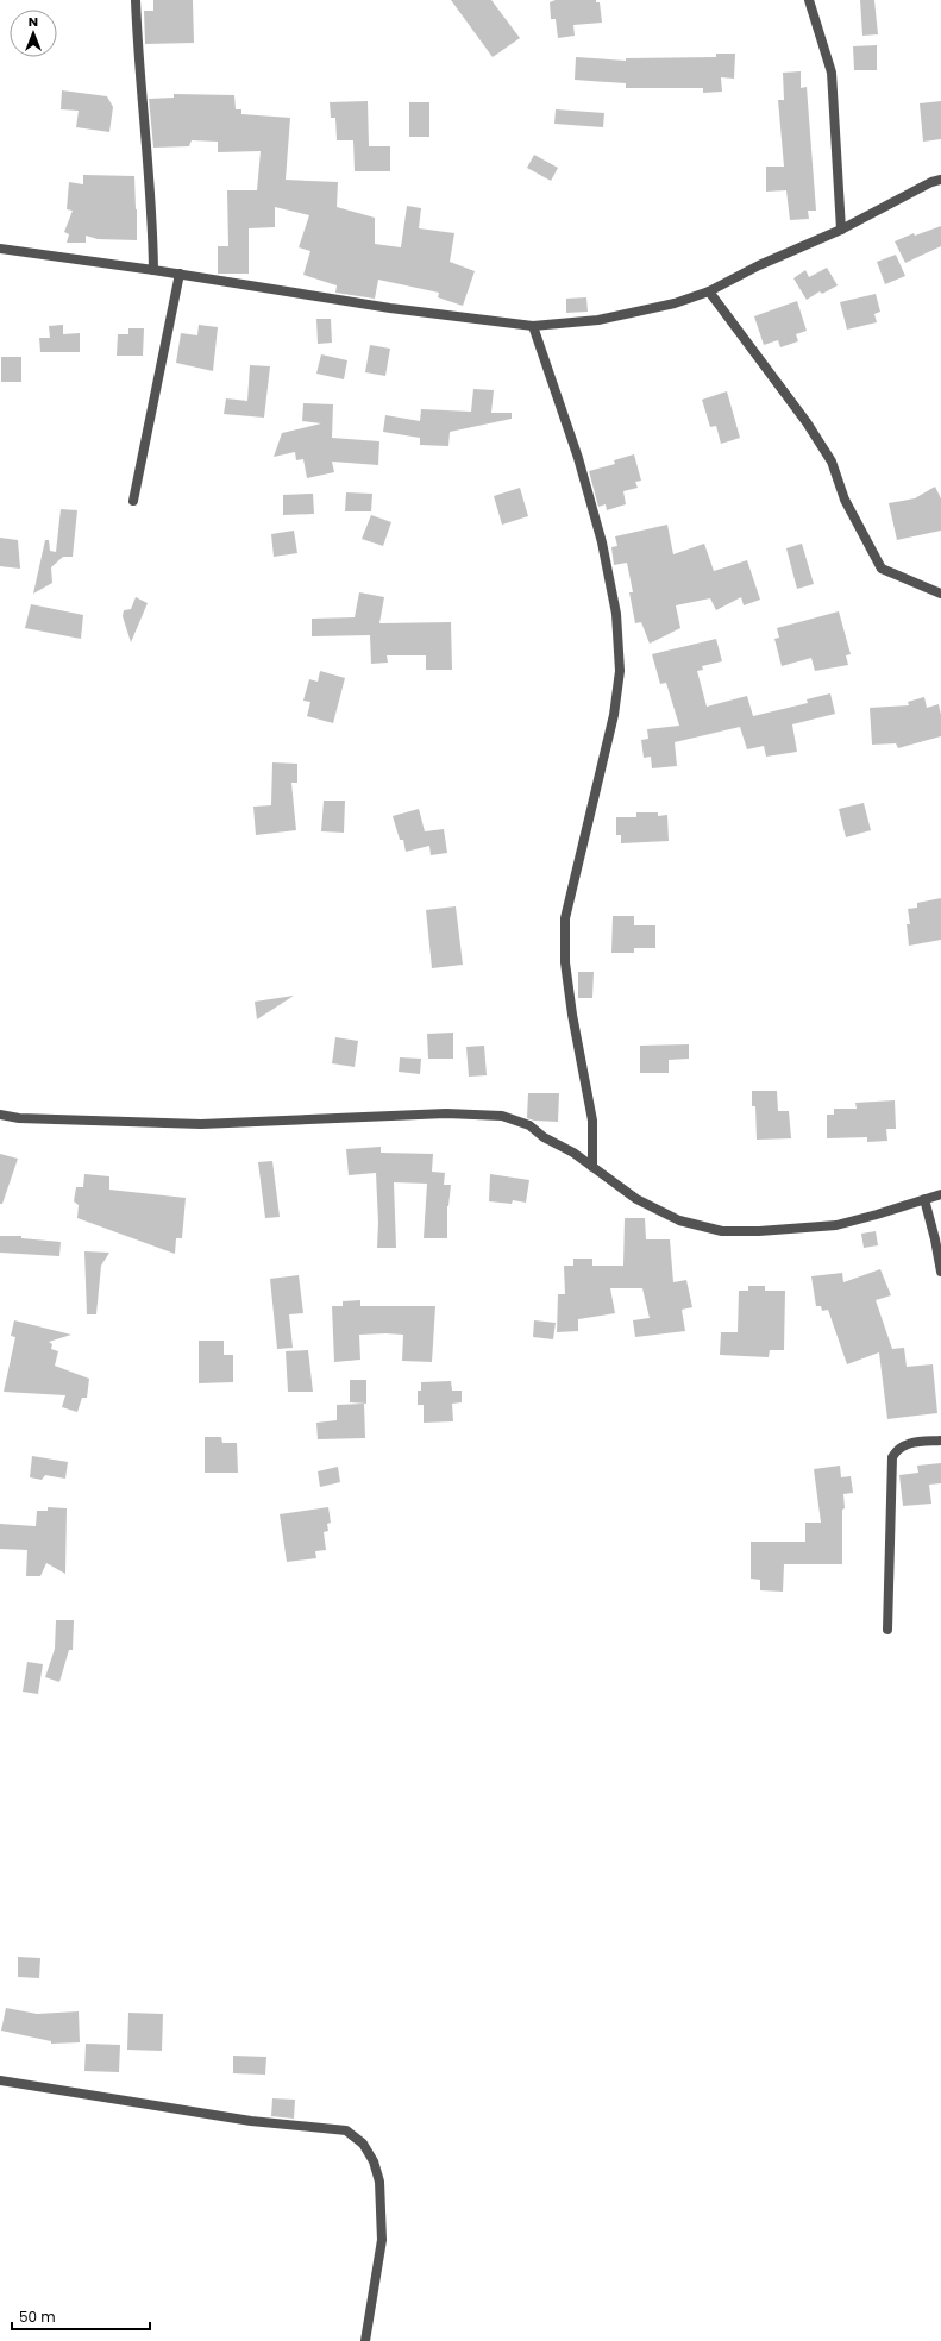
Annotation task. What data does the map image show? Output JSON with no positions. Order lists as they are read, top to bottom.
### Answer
{
  "scale_bar": "50 m",
  "north": "top"
}
